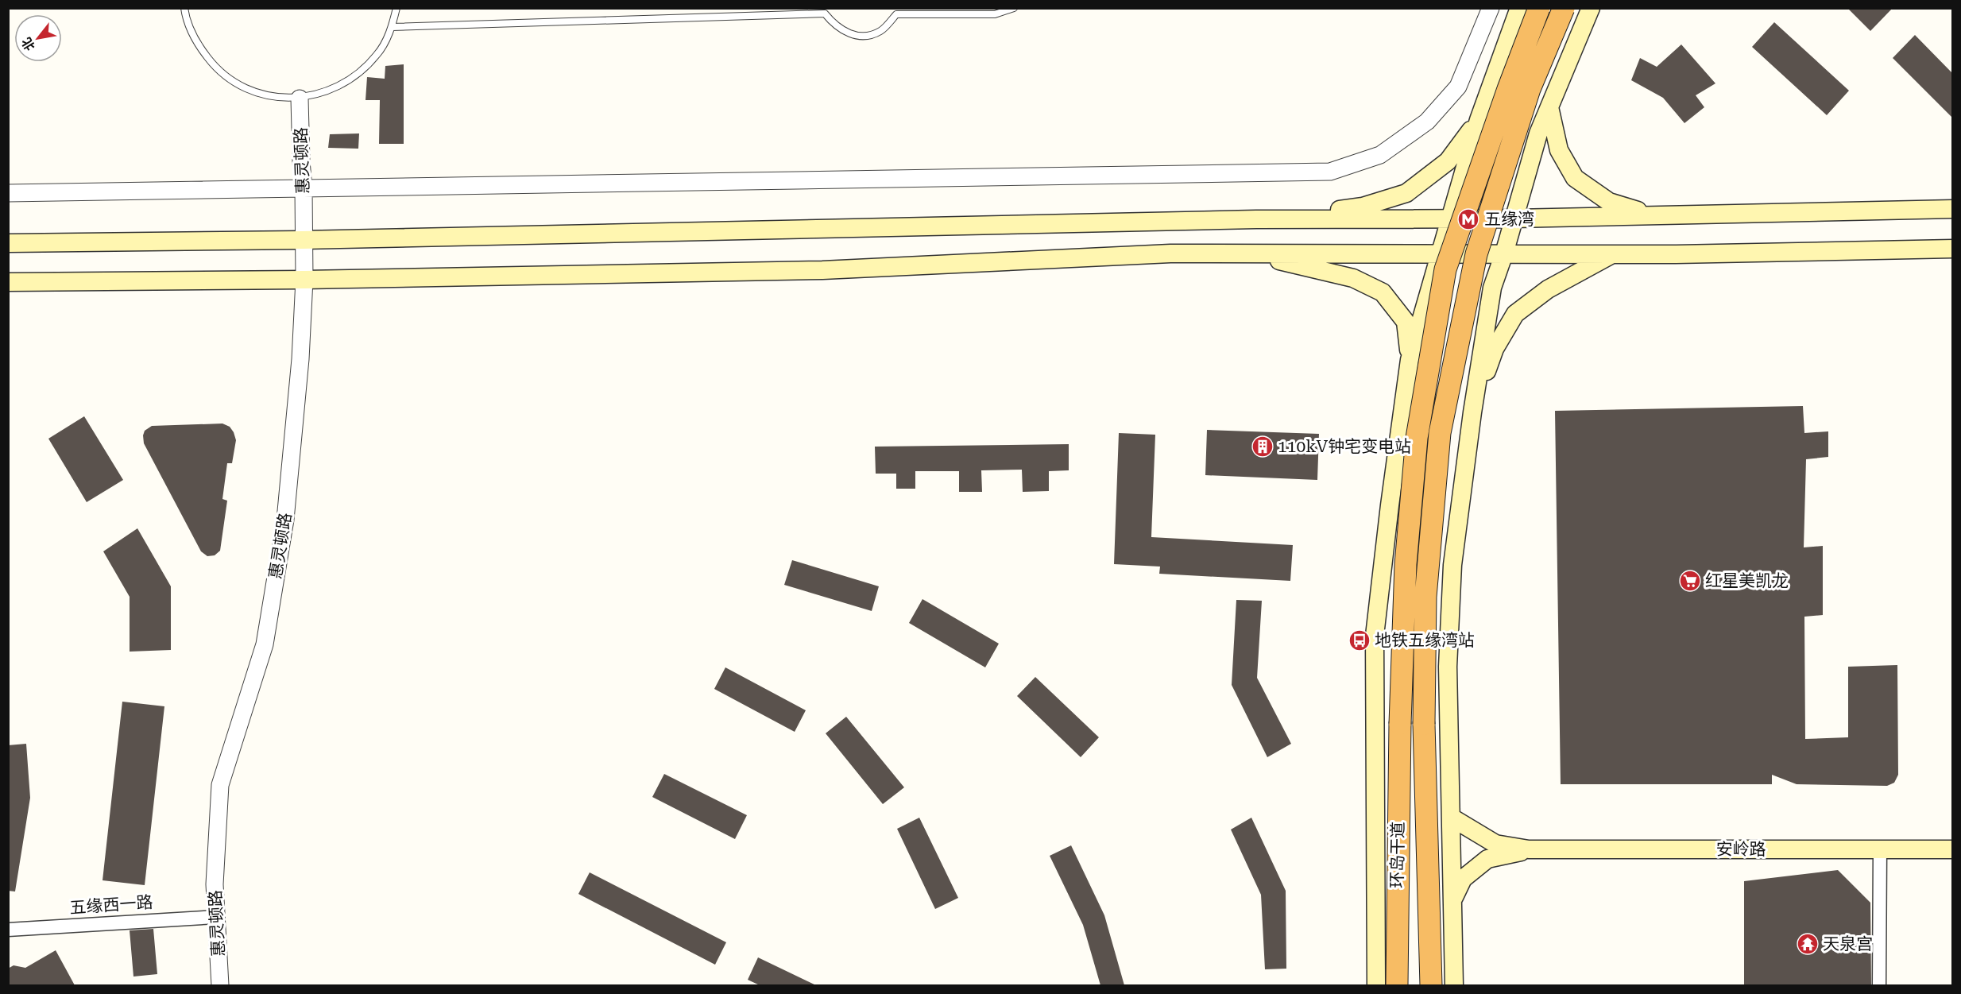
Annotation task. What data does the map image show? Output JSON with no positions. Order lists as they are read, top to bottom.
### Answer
{
  "streets": {
    "highway": ["环岛干道"],
    "main road": ["安岭路"],
    "street": ["惠灵顿路", "五缘西一路"]
  },
  "crossings": [
    ["惠灵顿路", "五缘西一路"]
  ],
  "places": {
    "metro station": ["五缘湾"],
    "building": ["110kV钟宅变电站"],
    "supermarket": ["红星美凯龙"],
    "bus stop": ["地铁五缘湾站"],
    "temple": ["天泉宫"]
  },
  "north": "bottom left"
}
